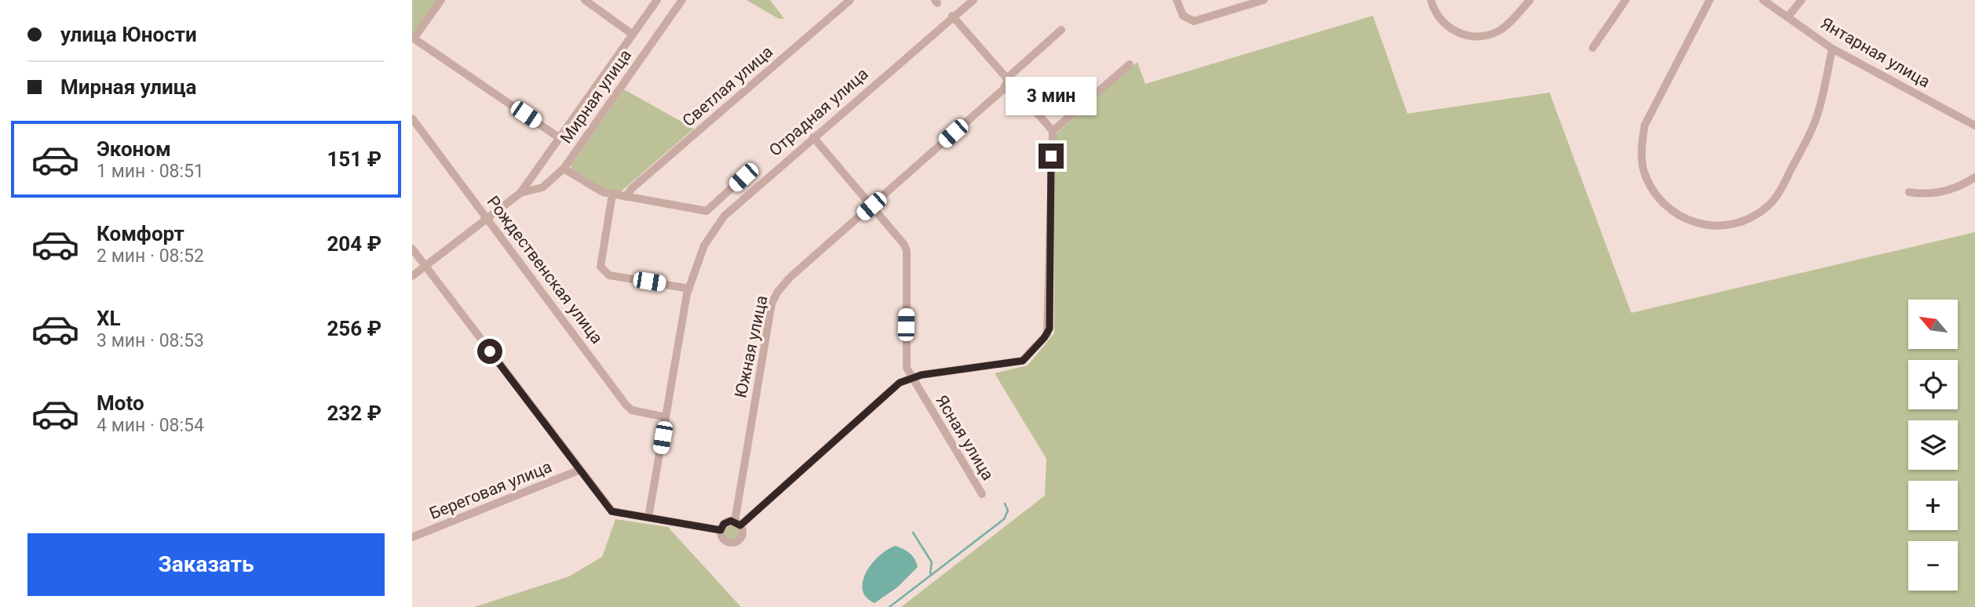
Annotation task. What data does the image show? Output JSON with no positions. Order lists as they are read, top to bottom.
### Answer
{
  "streets": {
    "street": [
      "Янтарная улица",
      "Светлая улица",
      "Мирная улица",
      "Отрадная улица",
      "Рождественская улица",
      "Южная улица",
      "Ясная улица",
      "Береговая улица"
    ]
  },
  "crossings": [
    ["Мирная улица", "Рождественская улица"],
    ["Отрадная улица", "Рождественская улица"],
    ["Отрадная улица", "Ясная улица"],
    ["Южная улица", "Ясная улица"]
  ],
  "north": "top left",
  "page": {
    "banner": ["улица Юности", "Мирная улица"],
    "bubble": "3 мин",
    "list": [
      {
        "name": "Эконом",
        "note": "1 мин · 08:51",
        "value": "151 ₽"
      },
      {
        "name": "Комфорт",
        "note": "2 мин · 08:52",
        "value": "204 ₽"
      },
      {
        "name": "XL",
        "note": "3 мин · 08:53",
        "value": "256 ₽"
      },
      {
        "name": "Moto",
        "note": "4 мин · 08:54",
        "value": "232 ₽"
      }
    ],
    "map_buttons": ["+", "−"],
    "buttons": "Заказать"
  }
}
